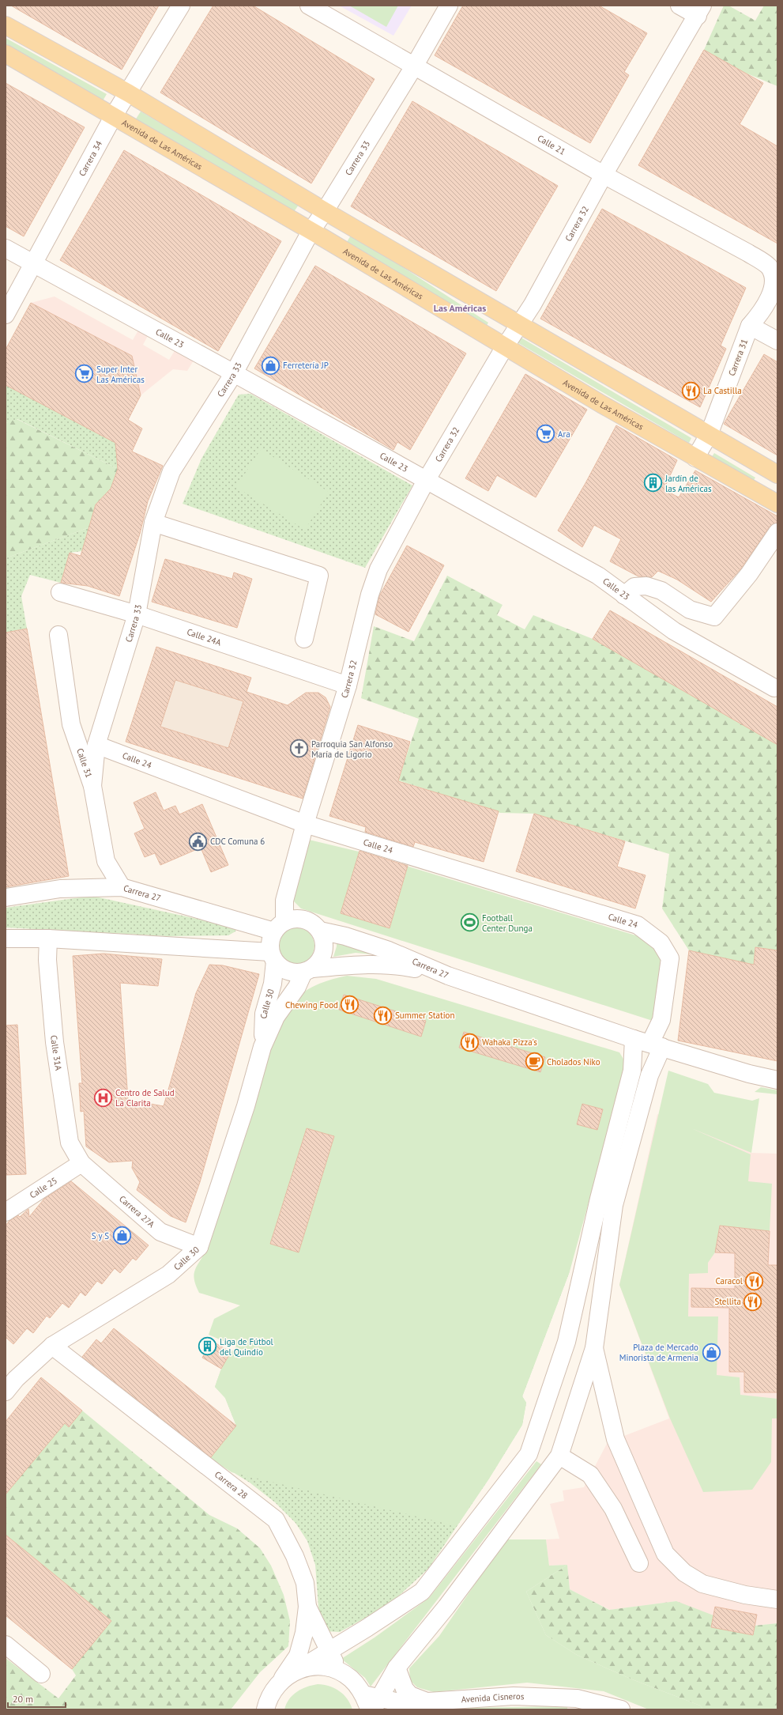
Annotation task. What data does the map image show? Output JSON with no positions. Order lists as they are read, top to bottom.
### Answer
{
  "streets": {
    "main road": ["Avenida de Las Américas"],
    "street": [
      "Calle 21",
      "Carrera 33",
      "Carrera 34",
      "Carrera 32",
      "Calle 23",
      "Carrera 31",
      "Calle 24A",
      "Calle 24",
      "Calle 31",
      "Carrera 27",
      "Calle 30",
      "Calle 31A",
      "Calle 25",
      "Carrera 27A",
      "Carrera 28",
      "Avenida Cisneros"
    ]
  },
  "crossings": [
    ["Avenida de Las Américas", "Carrera 33"],
    ["Avenida de Las Américas", "Carrera 34"],
    ["Avenida de Las Américas", "Carrera 32"],
    ["Avenida de Las Américas", "Carrera 31"],
    ["Calle 21", "Carrera 33"],
    ["Calle 21", "Carrera 32"],
    ["Calle 21", "Carrera 31"],
    ["Carrera 33", "Calle 23"],
    ["Carrera 33", "Calle 24A"],
    ["Carrera 33", "Calle 24"],
    ["Carrera 33", "Calle 31"],
    ["Carrera 34", "Calle 23"],
    ["Carrera 32", "Calle 23"],
    ["Carrera 32", "Calle 24A"],
    ["Carrera 32", "Calle 24"],
    ["Carrera 32", "Carrera 27"],
    ["Carrera 32", "Calle 30"],
    ["Calle 31", "Carrera 27"],
    ["Carrera 27", "Calle 30"],
    ["Calle 30", "Carrera 27A"],
    ["Calle 30", "Carrera 28"],
    ["Calle 31A", "Calle 25"],
    ["Calle 31A", "Carrera 27A"],
    ["Calle 25", "Carrera 27A"]
  ],
  "districts": ["Las Américas"],
  "places": {
    "shop": ["Ferretería JP", "S y S", "Plaza de Mercado Minorista de Armenia"],
    "supermarket": ["Super Inter Las Américas", "Ara"],
    "restaurant": [
      "La Castilla",
      "Chewing Food",
      "Summer Station",
      "Wahaka Pizza's",
      "Caracol",
      "Stellita"
    ],
    "building": ["Jardín de las Américas", "Liga de Fútbol del Quindío"],
    "church": ["Parroquia San Alfonso María de Ligorio"],
    "public building": ["CDC Comuna 6"],
    "sports": ["Football Center Dunga"],
    "cafe": ["Cholados Niko"],
    "hospital": ["Centro de Salud La Clarita"]
  },
  "scale_bar": "20 m"
}
